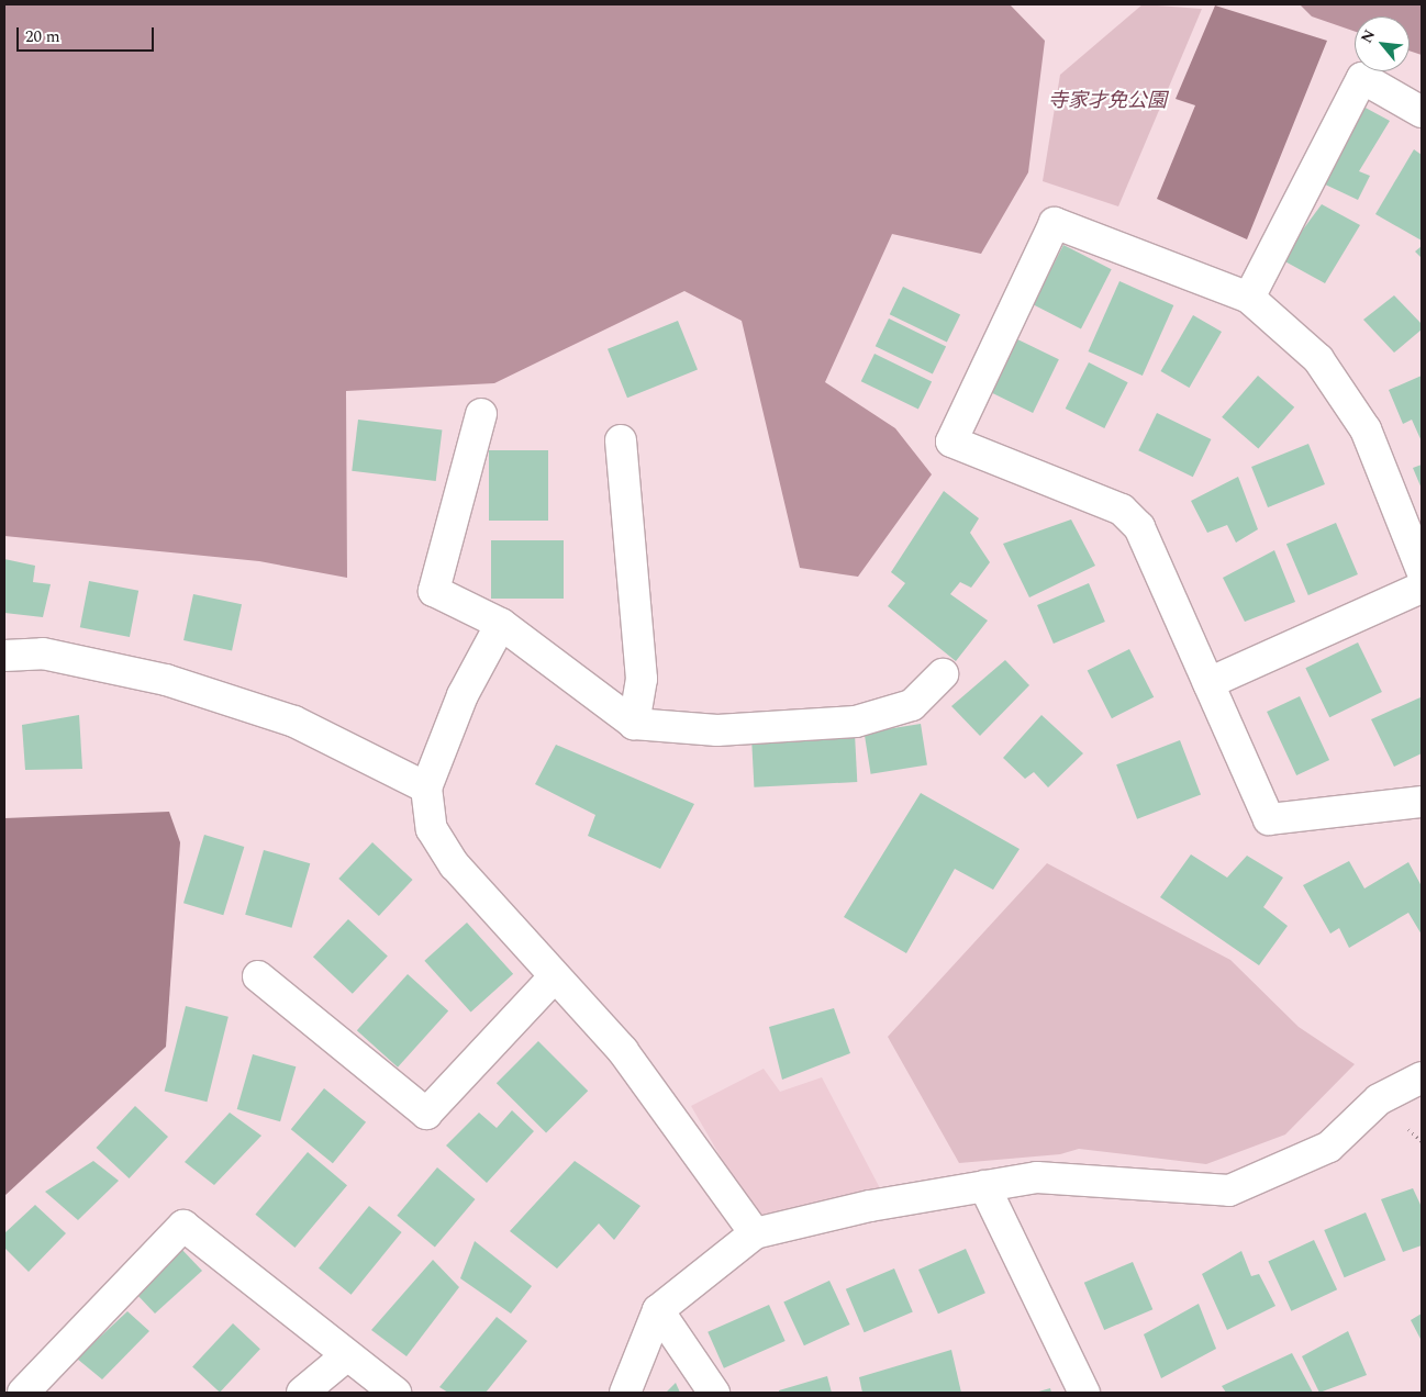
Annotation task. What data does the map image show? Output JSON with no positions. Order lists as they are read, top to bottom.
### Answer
{
  "parks": ["寺家才免公園"],
  "scale_bar": "20 m",
  "north": "top left"
}
